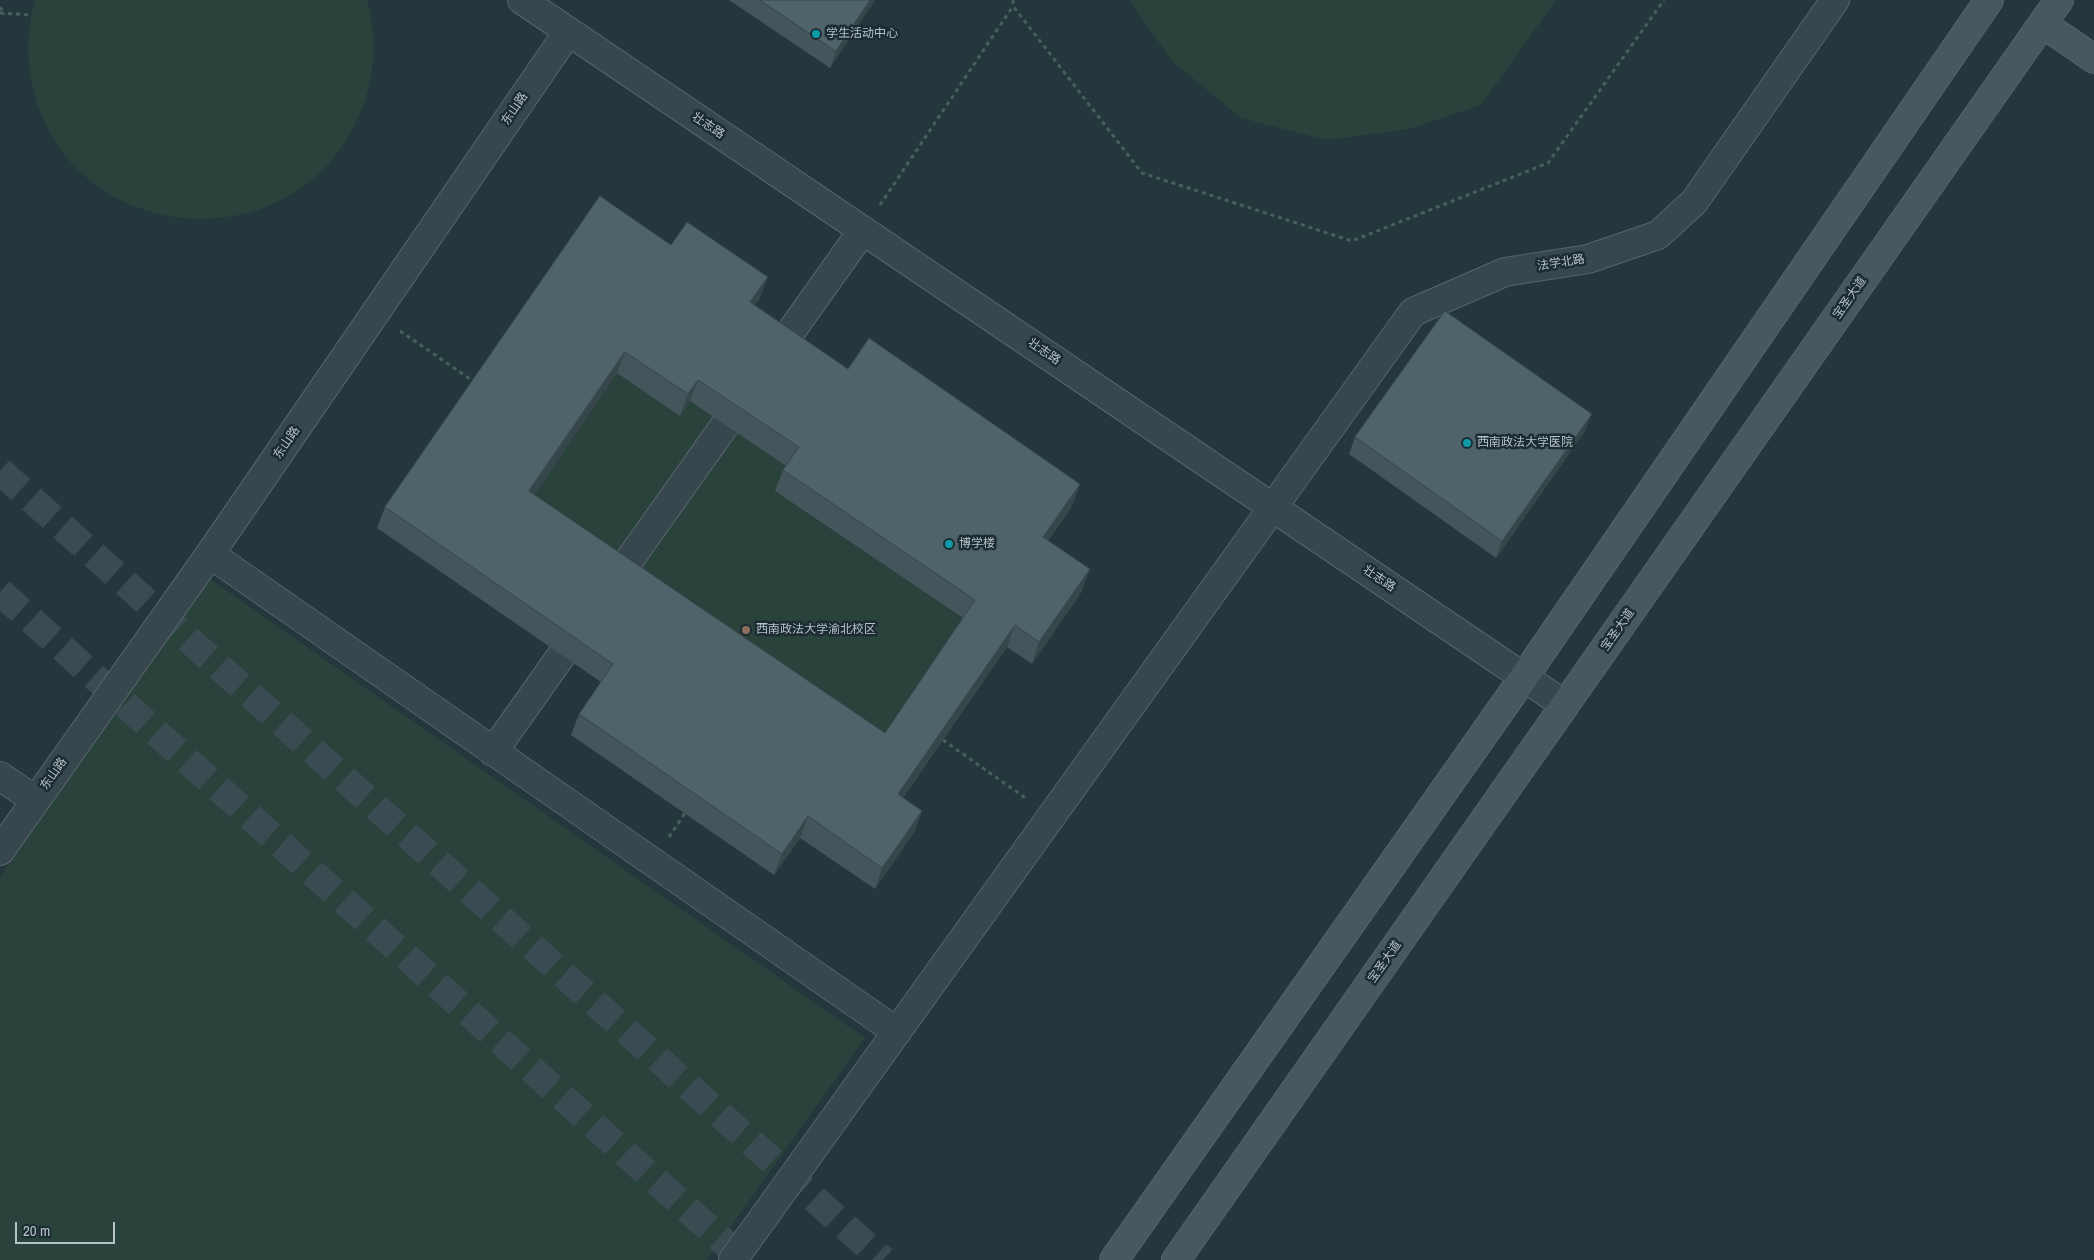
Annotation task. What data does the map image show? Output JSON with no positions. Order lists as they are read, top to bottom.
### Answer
{
  "streets": {
    "main road": ["宝圣大道"],
    "street": ["东山路", "壮志路", "法学北路"]
  },
  "crossings": [
    ["东山路", "壮志路"],
    ["壮志路", "法学北路"],
    ["壮志路", "宝圣大道"]
  ],
  "places": [
    "学生活动中心",
    "西南政法大学医院",
    "博学楼",
    "西南政法大学渝北校区"
  ],
  "scale_bar": "20 m"
}
